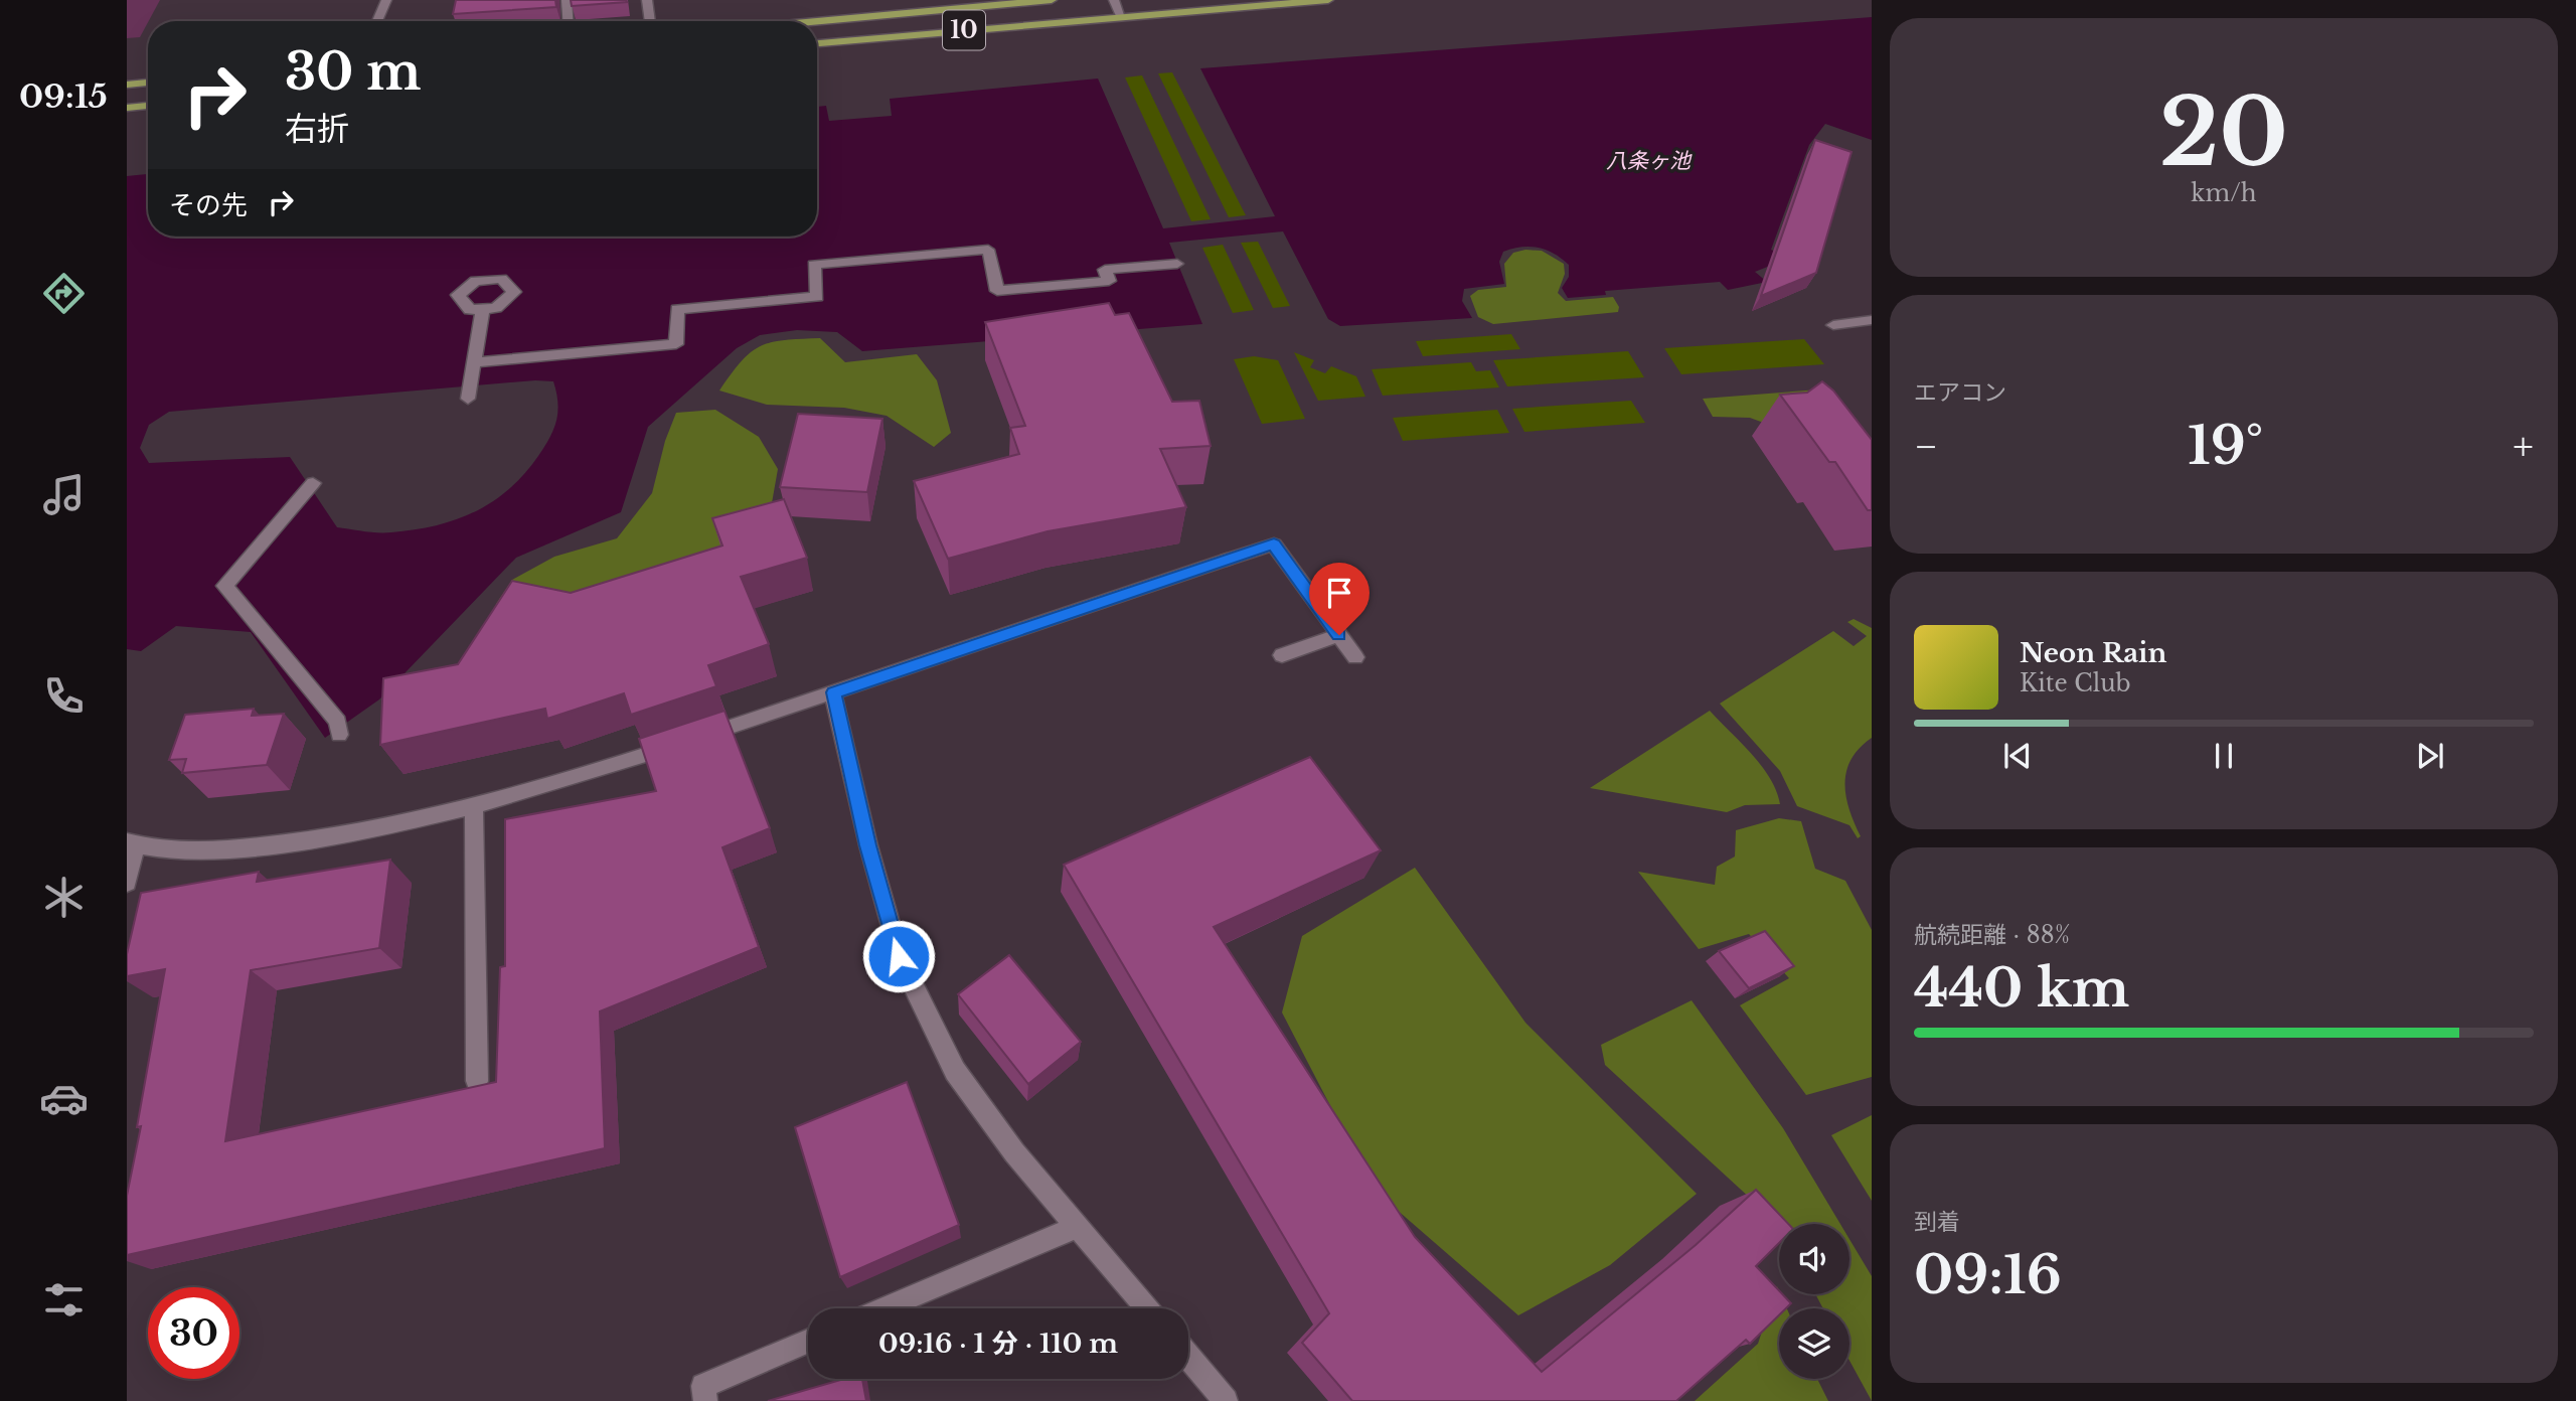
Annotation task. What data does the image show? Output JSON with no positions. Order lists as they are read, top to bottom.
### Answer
{
  "streets": {
    "main road": ["10"]
  },
  "water": ["八条ヶ池"],
  "page": {
    "tabs": "09:15",
    "tile": [
      ["20", "km/h"],
      "エアコン",
      ["航続距離 · 88%", "440 km"],
      ["到着", "09:16"]
    ],
    "turn": ["30 m", "右折"],
    "then": "その先",
    "heat": ["−", "19°", "+"],
    "song": ["Neon Rain", "Kite Club"],
    "limit": "30",
    "trip": "09:16 · 1 分 · 110 m"
  }
}
